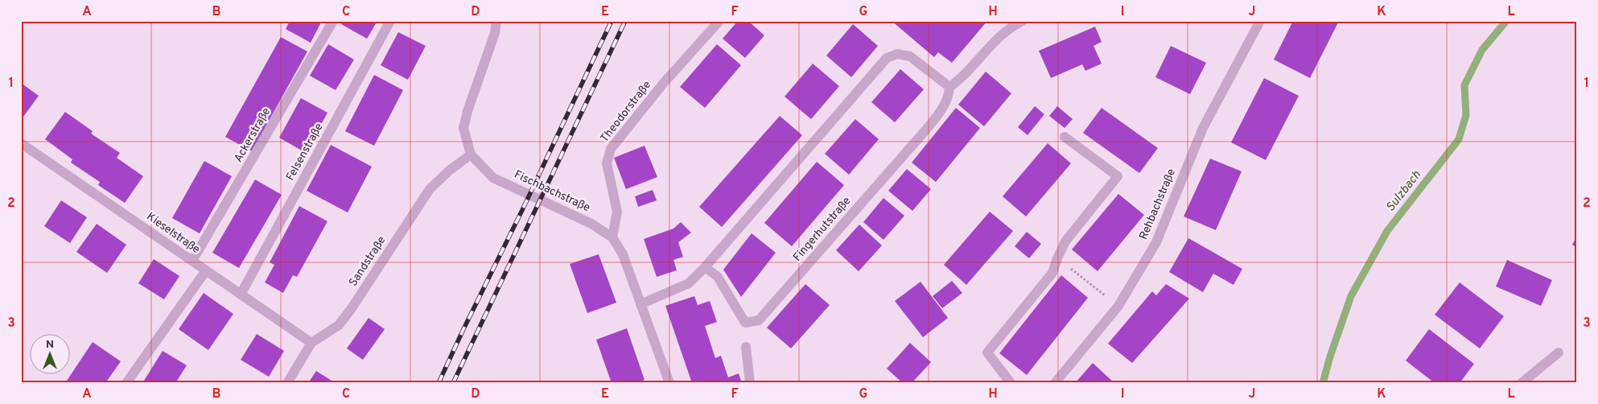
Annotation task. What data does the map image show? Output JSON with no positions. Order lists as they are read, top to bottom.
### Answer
{
  "streets": {
    "street": [
      "Theodorstraße",
      "Ackerstraße",
      "Felsenstraße",
      "Fischbachstraße",
      "Rehbachstraße",
      "Fingerhutstraße",
      "Kieselstraße",
      "Sandstraße"
    ]
  },
  "crossings": [
    ["Theodorstraße", "Fischbachstraße"],
    ["Ackerstraße", "Kieselstraße"],
    ["Felsenstraße", "Kieselstraße"],
    ["Fischbachstraße", "Sandstraße"],
    ["Kieselstraße", "Sandstraße"]
  ],
  "water": ["Sulzbach"],
  "north": "top",
  "grid": {
    "columns": [
      "A",
      "B",
      "C",
      "D",
      "E",
      "F",
      "G",
      "H",
      "I",
      "J",
      "K",
      "L"
    ],
    "rows": ["1", "2", "3"]
  }
}
